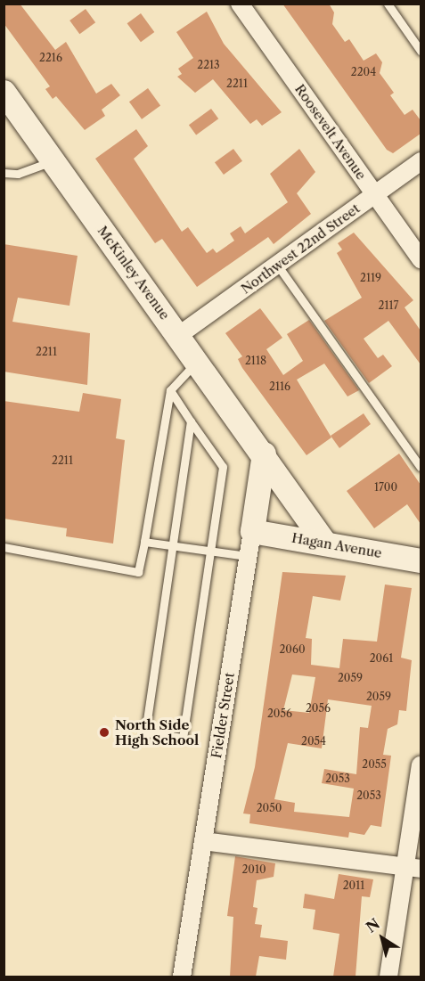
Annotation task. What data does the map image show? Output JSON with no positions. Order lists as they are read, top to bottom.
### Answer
{
  "streets": {
    "street": [
      "Roosevelt Avenue",
      "Northwest 22nd Street",
      "McKinley Avenue",
      "Hagan Avenue",
      "Fielder Street"
    ]
  },
  "crossings": [
    ["Roosevelt Avenue", "Northwest 22nd Street"],
    ["Northwest 22nd Street", "McKinley Avenue"],
    ["McKinley Avenue", "Hagan Avenue"],
    ["McKinley Avenue", "Fielder Street"],
    ["Hagan Avenue", "Fielder Street"]
  ],
  "places": ["North Side High School"],
  "house_numbers": [
    "2216",
    "2213",
    "2204",
    "2211",
    "2119",
    "2117",
    "2211",
    "2118",
    "2116",
    "2211",
    "1700",
    "2060",
    "2061",
    "2059",
    "2059",
    "2056",
    "2056",
    "2054",
    "2055",
    "2053",
    "2053",
    "2050",
    "2010",
    "2011"
  ],
  "north": "top left"
}
